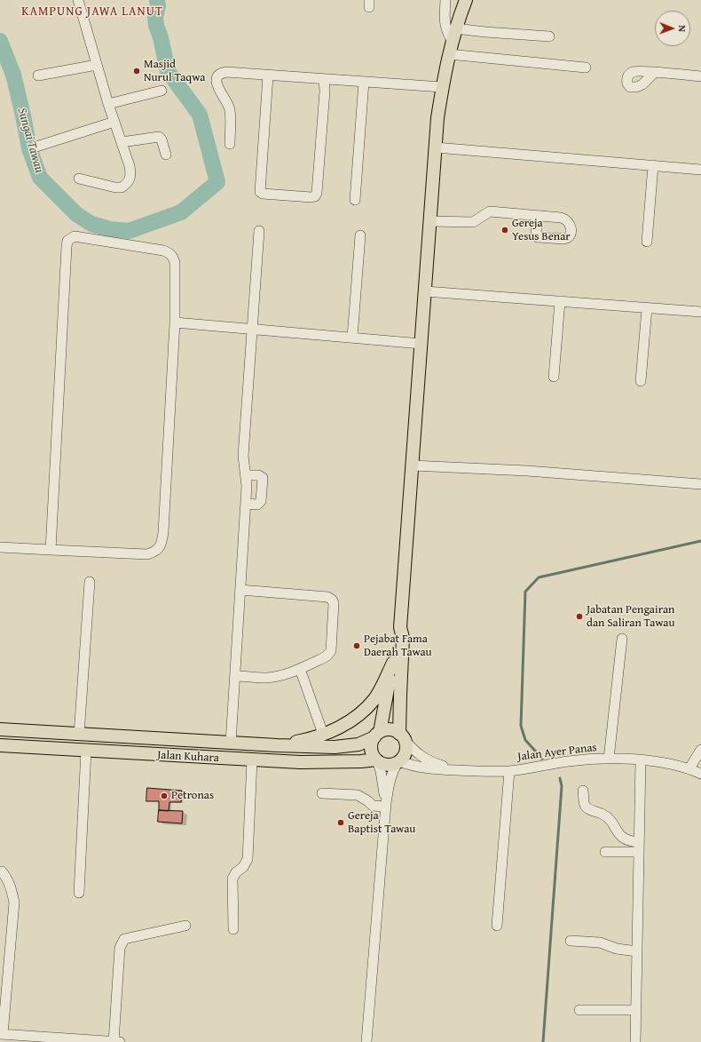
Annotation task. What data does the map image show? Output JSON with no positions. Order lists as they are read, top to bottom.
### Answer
{
  "streets": {
    "main road": ["Jalan Kuhara"],
    "street": ["Jalan Ayer Panas"]
  },
  "crossings": [
    ["Jalan Ayer Panas", "Jalan Kuhara"]
  ],
  "districts": ["KAMPUNG JAWA LANUT"],
  "water": ["Sungai Tawau"],
  "places": [
    "Masjid Nurul Taqwa",
    "Gereja Yesus Benar",
    "Jabatan Pengairan dan Saliran Tawau",
    "Pejabat Fama Daerah Tawau",
    "Petronas",
    "Gereja Baptist Tawau"
  ],
  "north": "right"
}
